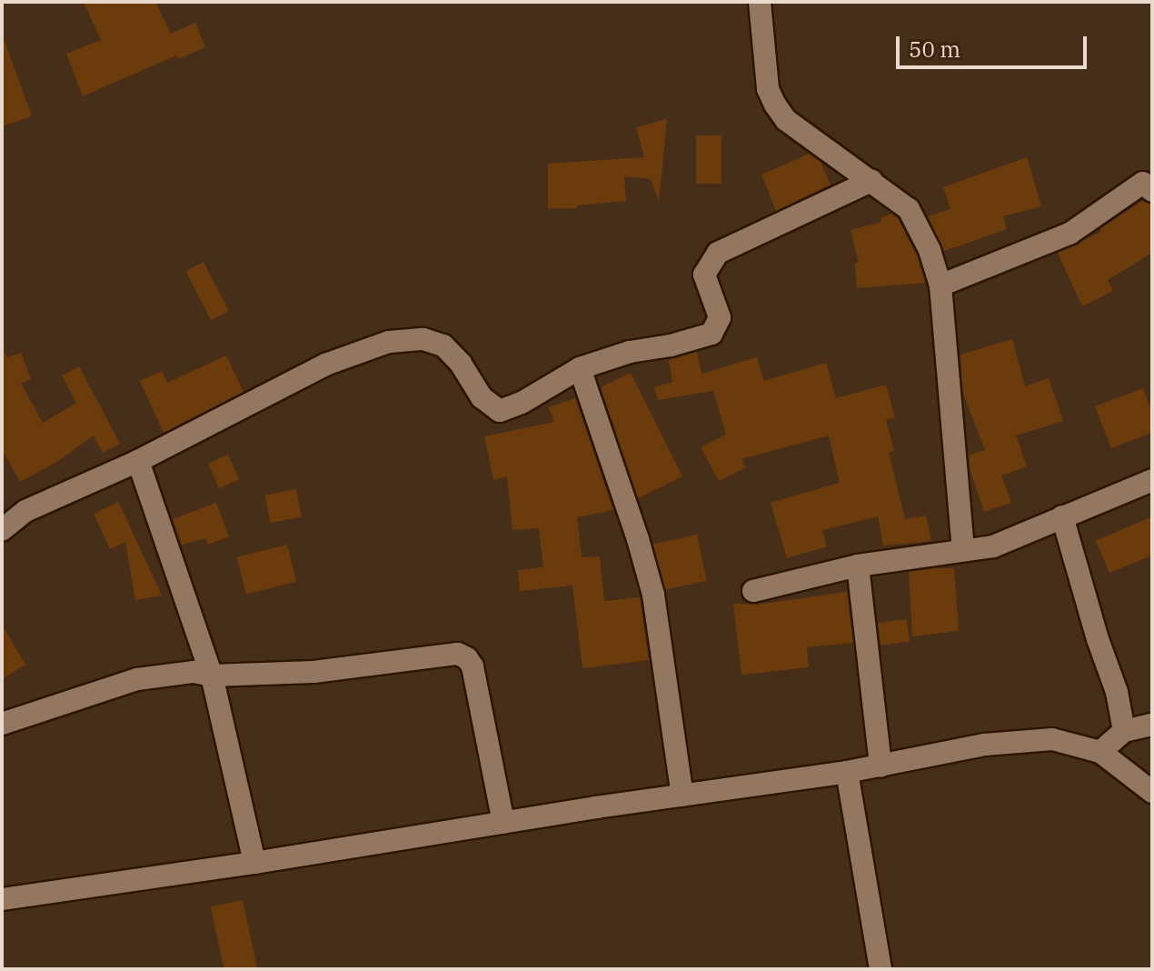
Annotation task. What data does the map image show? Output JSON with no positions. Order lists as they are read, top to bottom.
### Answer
{
  "scale_bar": "50 m"
}
